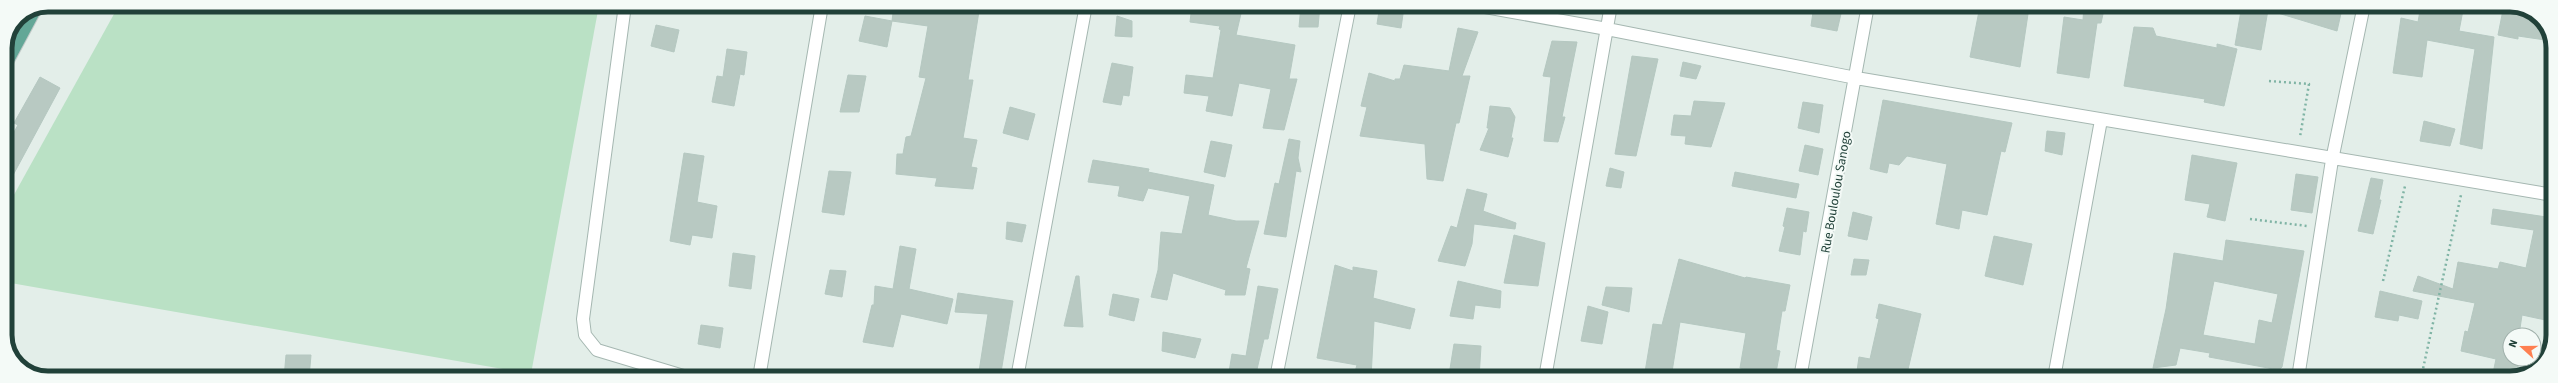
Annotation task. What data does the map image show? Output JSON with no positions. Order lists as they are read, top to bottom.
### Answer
{
  "streets": {
    "street": ["Rue Bouloulou Sanogo"]
  },
  "north": "left"
}
